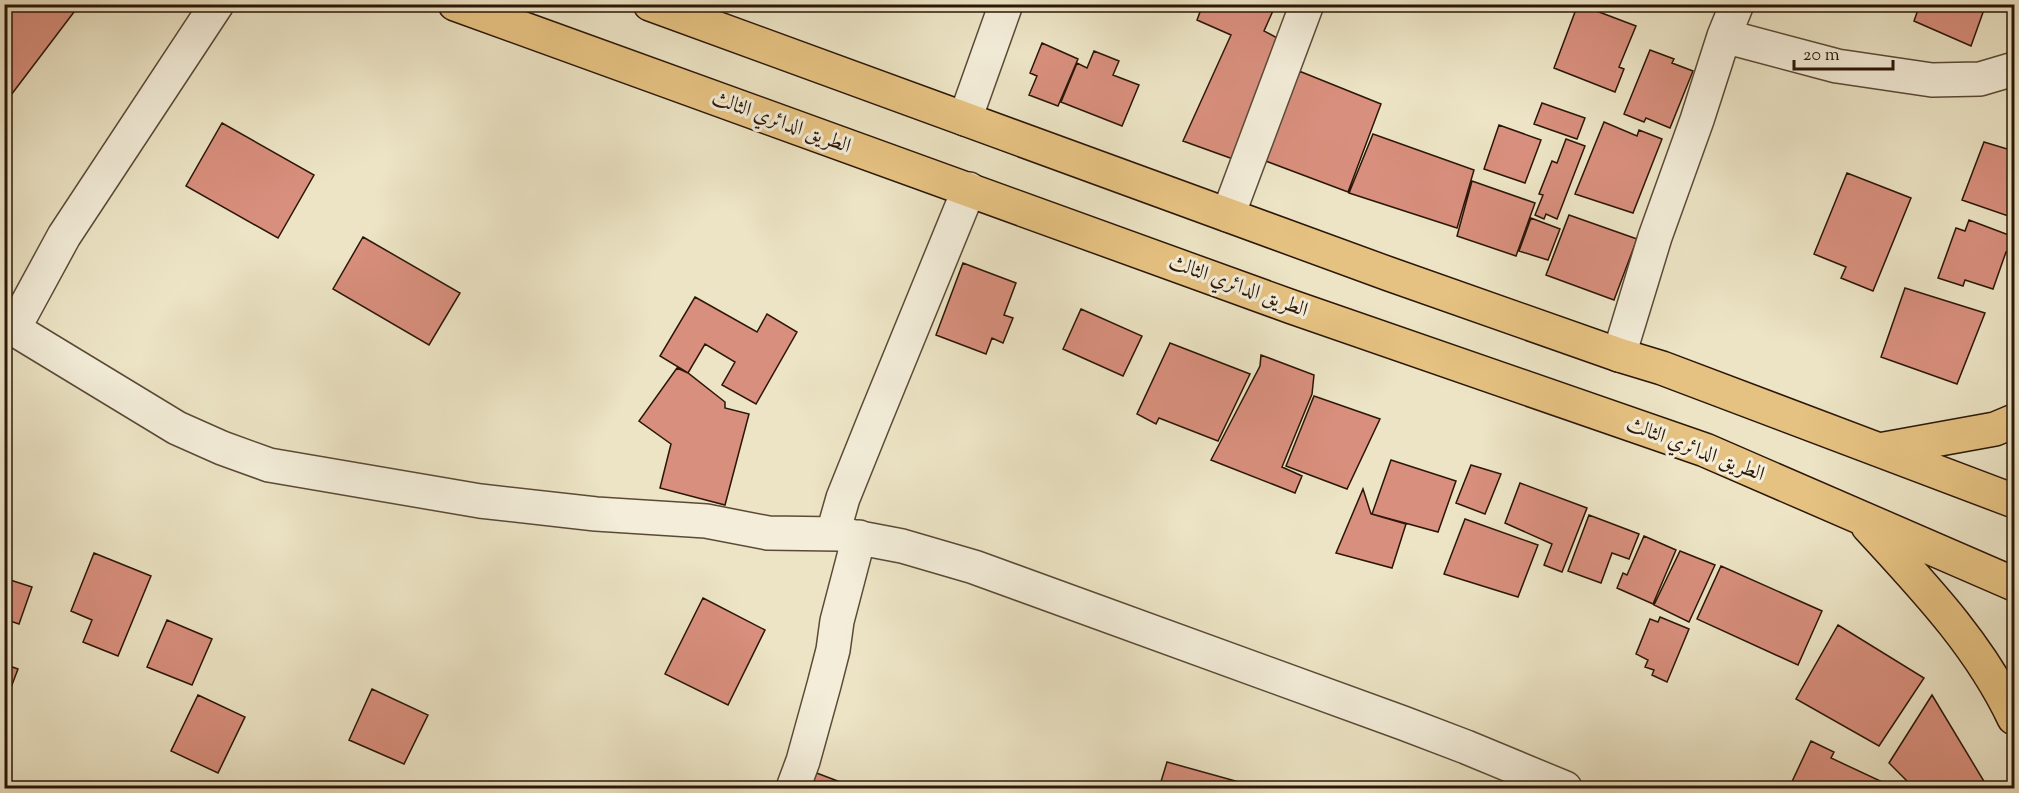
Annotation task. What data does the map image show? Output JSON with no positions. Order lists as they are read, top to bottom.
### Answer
{
  "streets": {
    "main road": ["الطريق الدائري الثالث"]
  },
  "scale_bar": "20 m"
}
